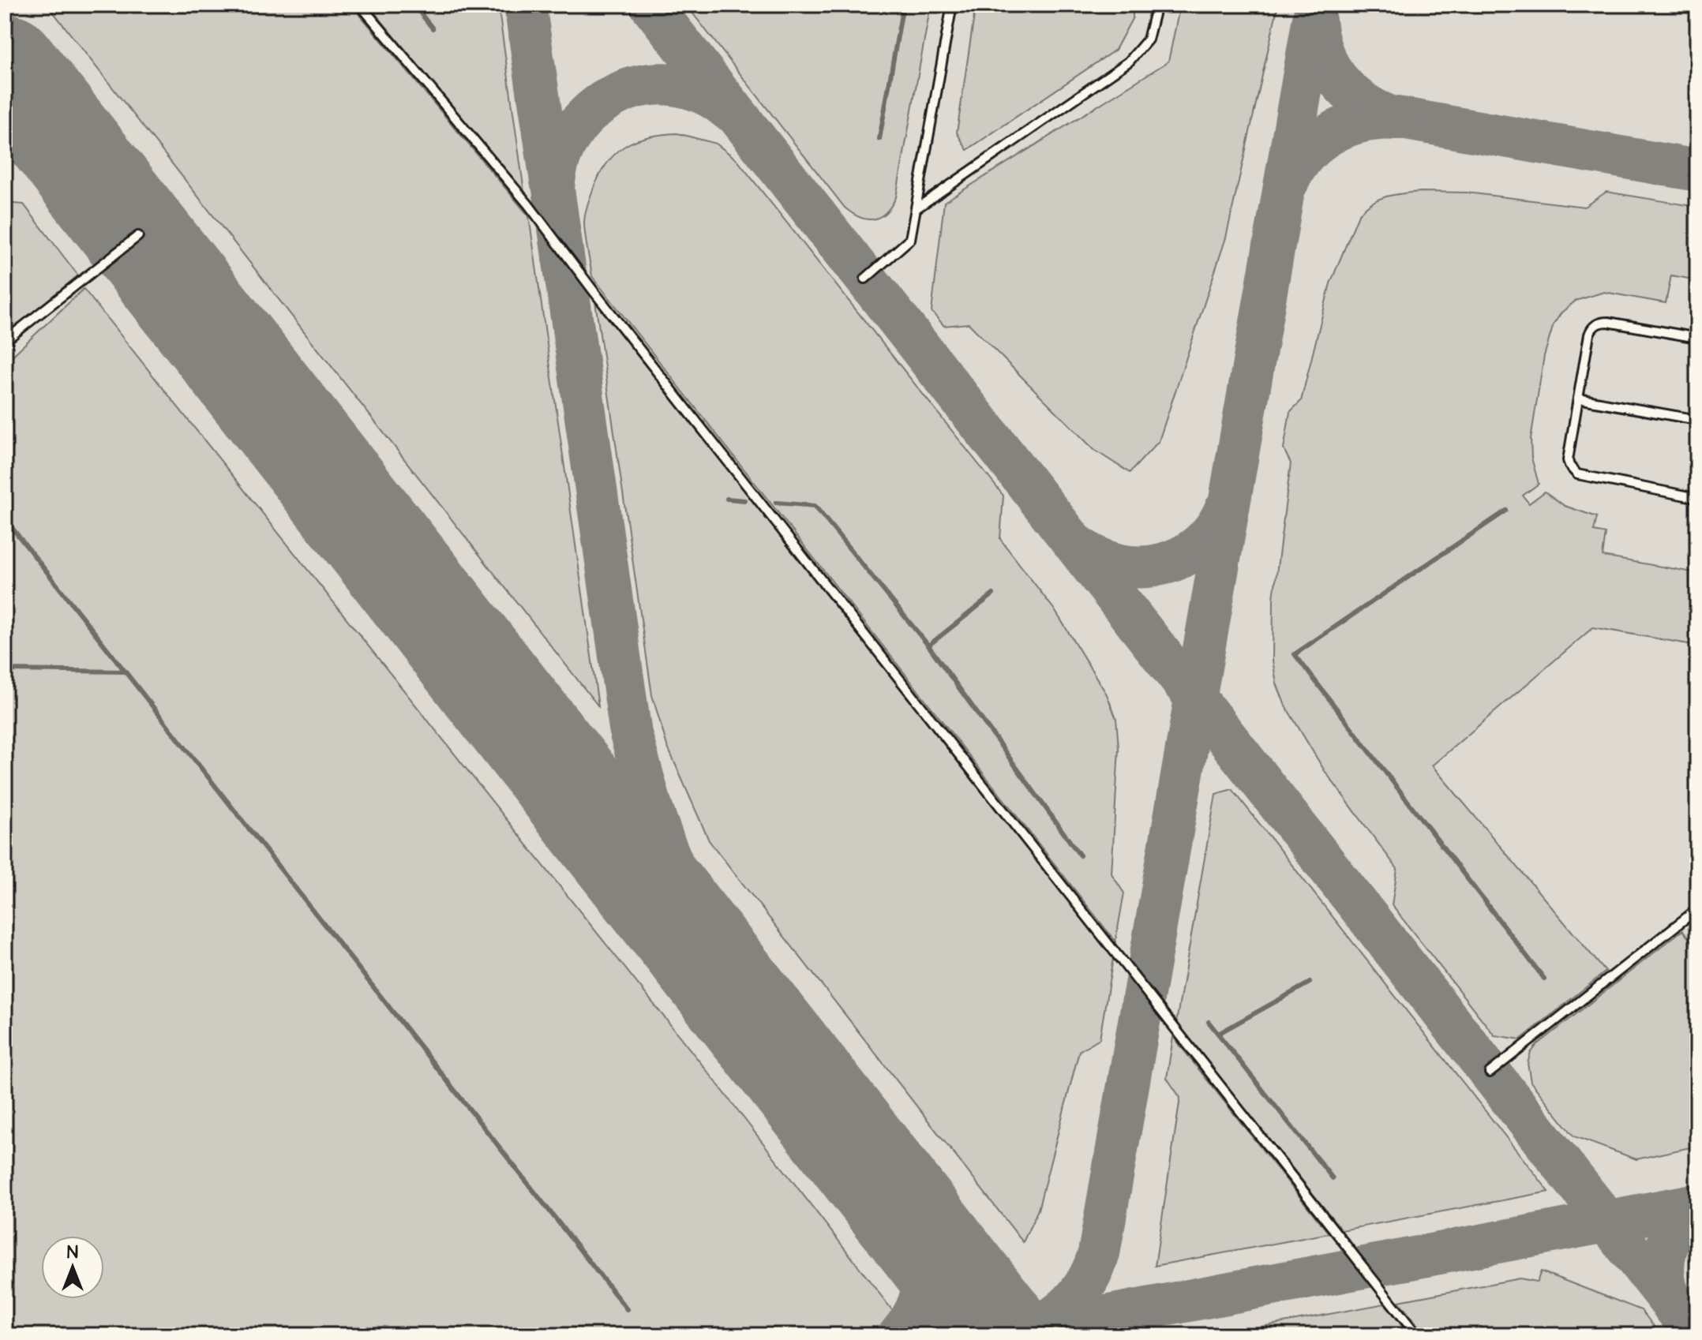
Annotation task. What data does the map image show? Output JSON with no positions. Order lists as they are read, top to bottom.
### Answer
{
  "north": "top"
}
